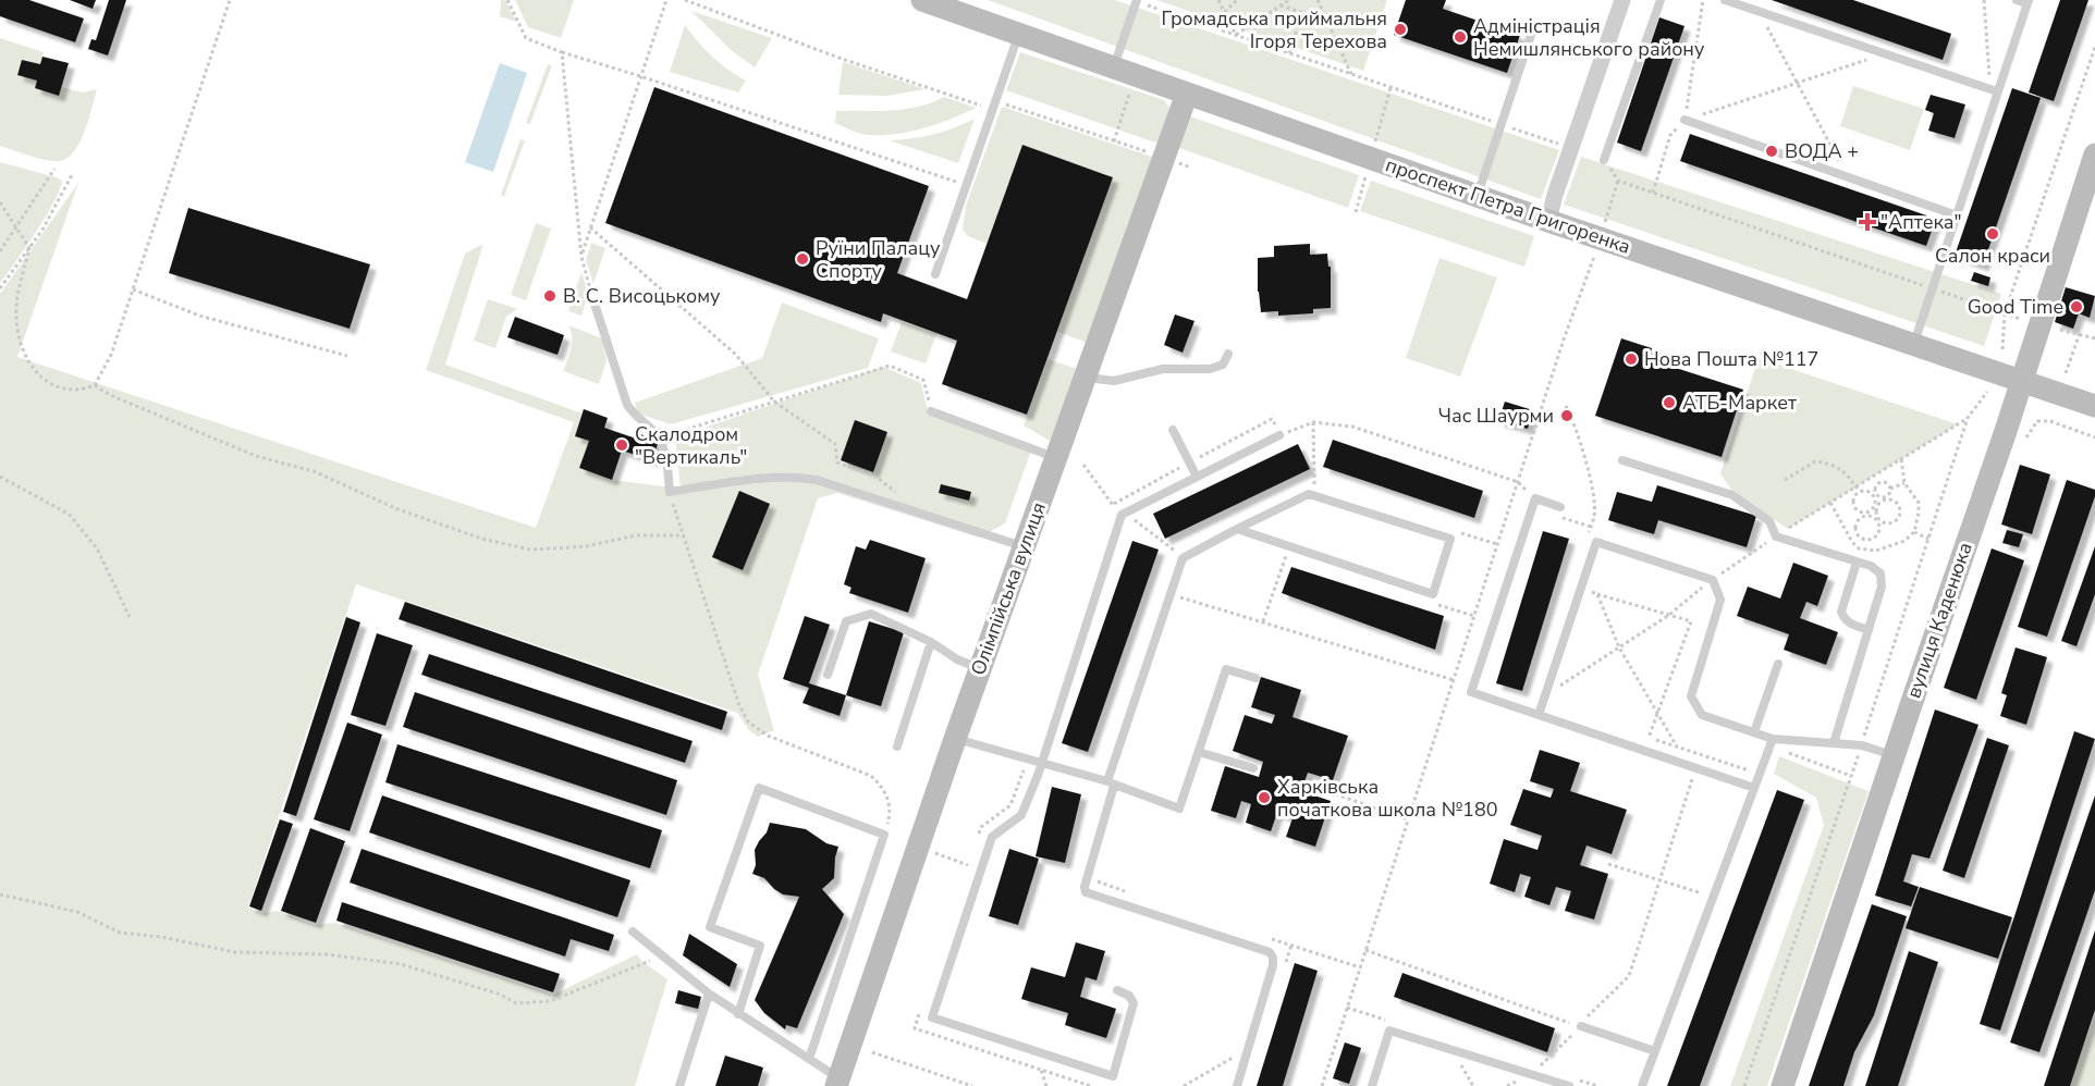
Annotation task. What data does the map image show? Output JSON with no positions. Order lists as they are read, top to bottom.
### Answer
{
  "streets": {
    "street": ["проспект Петра Григоренка", "Олімпійська вулиця", "вулиця Каденюка"]
  },
  "crossings": [
    ["проспект Петра Григоренка", "Олімпійська вулиця"],
    ["проспект Петра Григоренка", "вулиця Каденюка"]
  ],
  "places": {
    "other": [
      "Громадська приймальня Ігоря Терехова",
      "Адміністрація Немишлянського району",
      "ВОДА +",
      "Салон краси",
      "Руїни Палацу Спорту",
      "В. С. Висоцькому",
      "Good Time",
      "Нова Пошта №117",
      "АТБ-Маркет",
      "Час Шаурми",
      "Скалодром \"Вертикаль\"",
      "Харківська початкова школа №180"
    ],
    "health": ["\"Аптека\""]
  }
}
